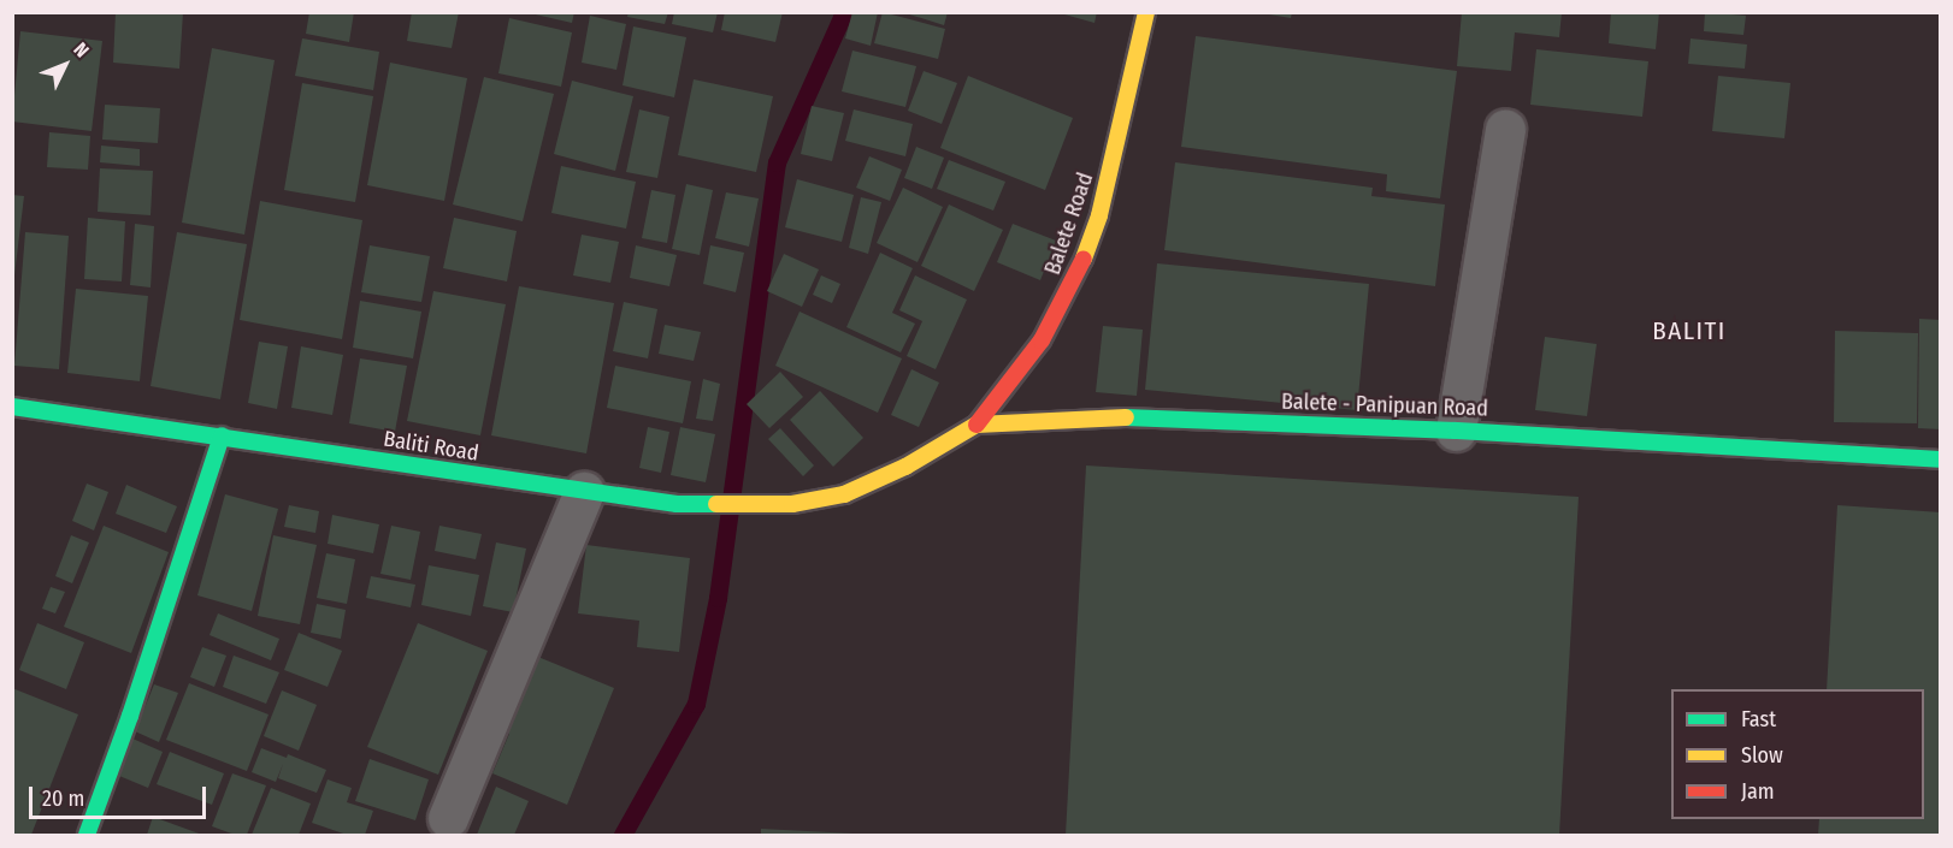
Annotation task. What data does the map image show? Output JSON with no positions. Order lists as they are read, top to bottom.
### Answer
{
  "streets": {
    "main road": ["Balete Road", "Balete - Panipuan Road", "Baliti Road"]
  },
  "crossings": [
    ["Balete Road", "Balete - Panipuan Road"],
    ["Balete - Panipuan Road", "Baliti Road"]
  ],
  "districts": ["BALITI"],
  "legend": ["Fast", "Slow", "Jam"],
  "scale_bar": "20 m",
  "north": "top right"
}
